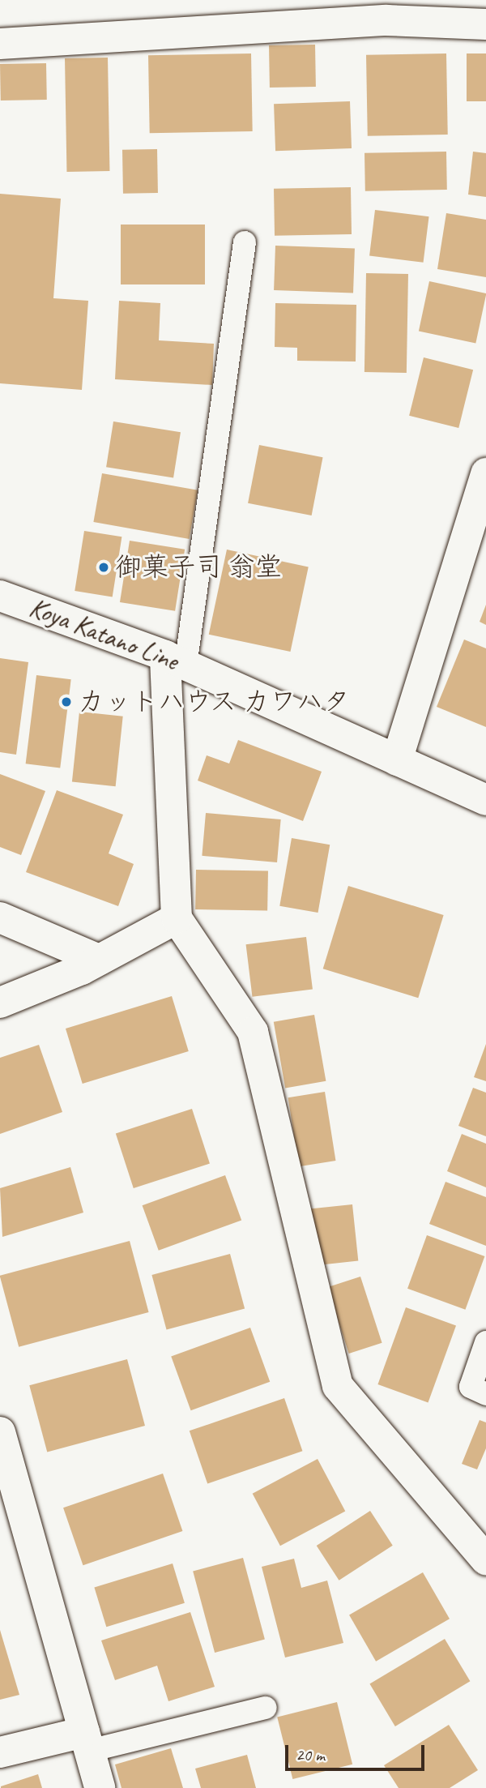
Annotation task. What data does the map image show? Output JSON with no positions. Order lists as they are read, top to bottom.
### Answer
{
  "streets": {
    "street": ["Koya Katano Line"]
  },
  "places": ["御菓子司 翁堂", "カットハウス カワハタ"],
  "scale_bar": "20 m"
}
